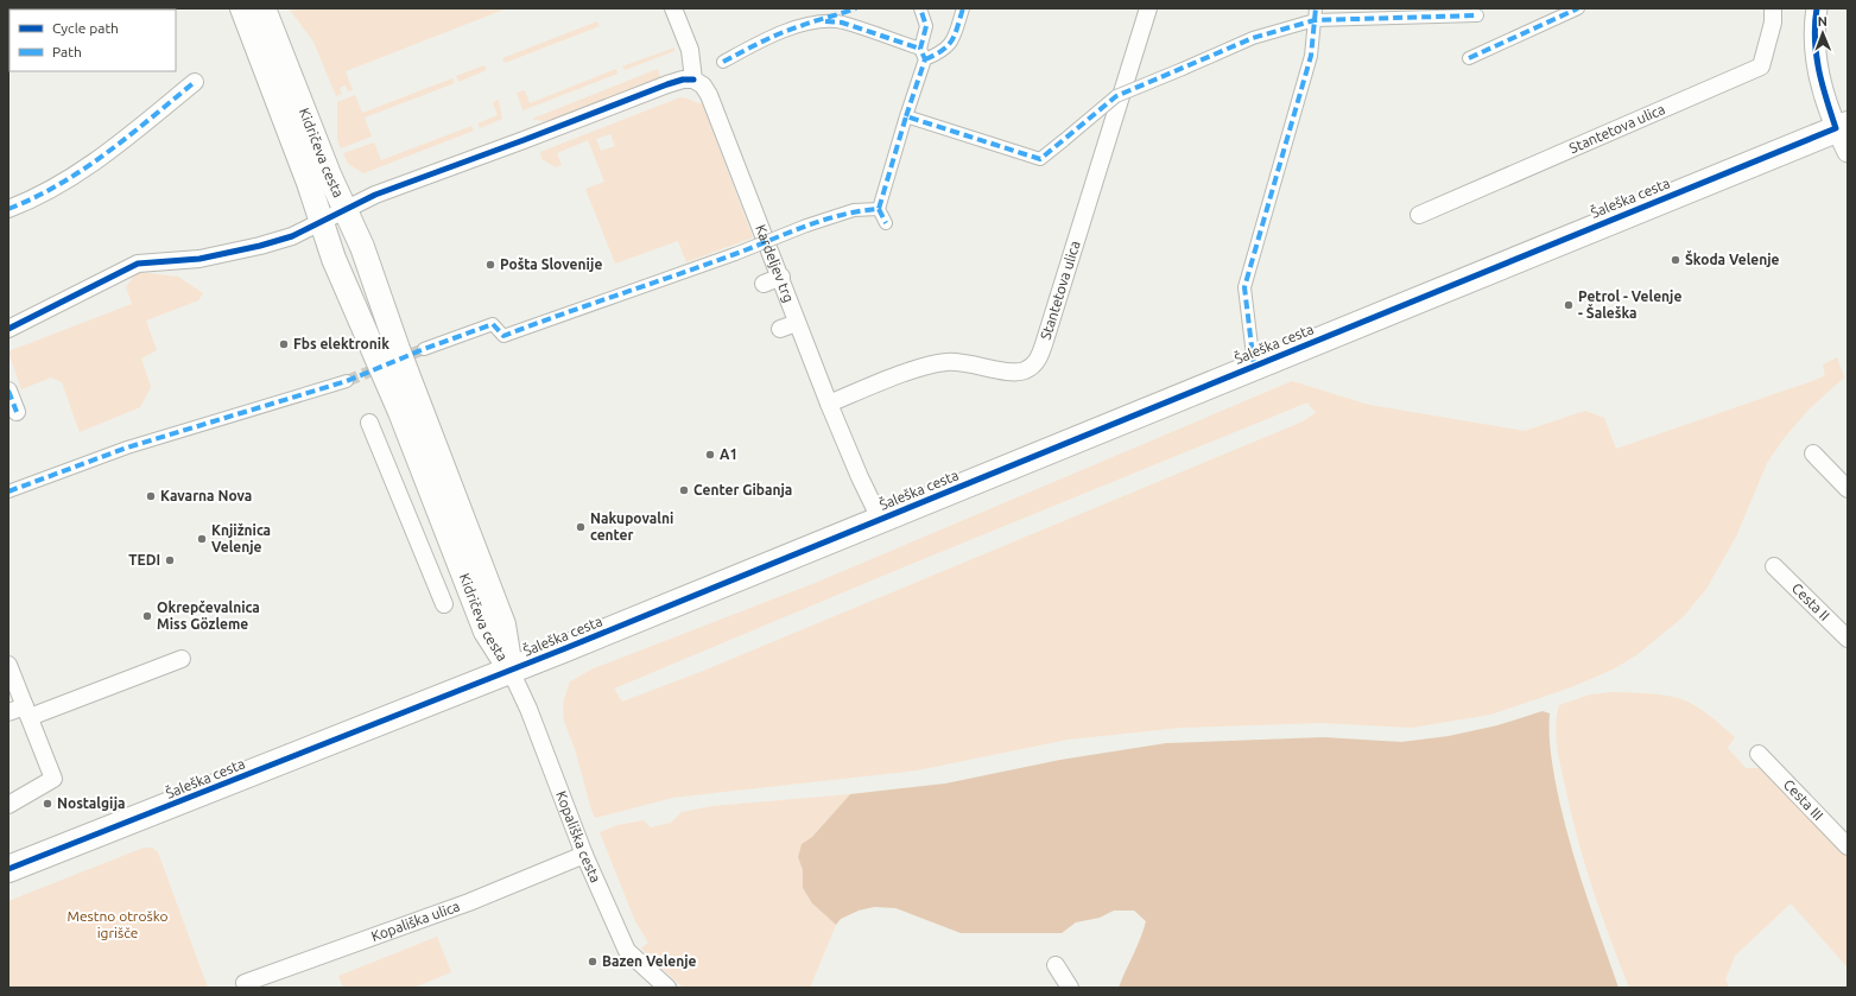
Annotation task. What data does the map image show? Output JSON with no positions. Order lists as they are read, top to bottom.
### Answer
{
  "streets": {
    "main road": ["Kidričeva cesta", "Šaleška cesta"],
    "street": [
      "Stantetova ulica",
      "Kardeljev trg",
      "Cesta II",
      "Cesta III",
      "Kopališka cesta",
      "Kopališka ulica"
    ]
  },
  "crossings": [
    ["Stantetova ulica", "Kardeljev trg"],
    ["Kidričeva cesta", "Šaleška cesta"],
    ["Kidričeva cesta", "Kopališka cesta"],
    ["Šaleška cesta", "Kardeljev trg"],
    ["Šaleška cesta", "Kopališka cesta"],
    ["Kopališka cesta", "Kopališka ulica"]
  ],
  "parks": ["Mestno otroško igrišče"],
  "places": [
    "Škoda Velenje",
    "Pošta Slovenije",
    "Petrol - Velenje - Šaleška",
    "Fbs elektronik",
    "A1",
    "Center Gibanja",
    "Kavarna Nova",
    "Nakupovalni center",
    "Knjižnica Velenje",
    "TEDI",
    "Okrepčevalnica Miss Gözleme",
    "Nostalgija",
    "Bazen Velenje"
  ],
  "legend": ["Cycle path", "Path"],
  "north": "top"
}
